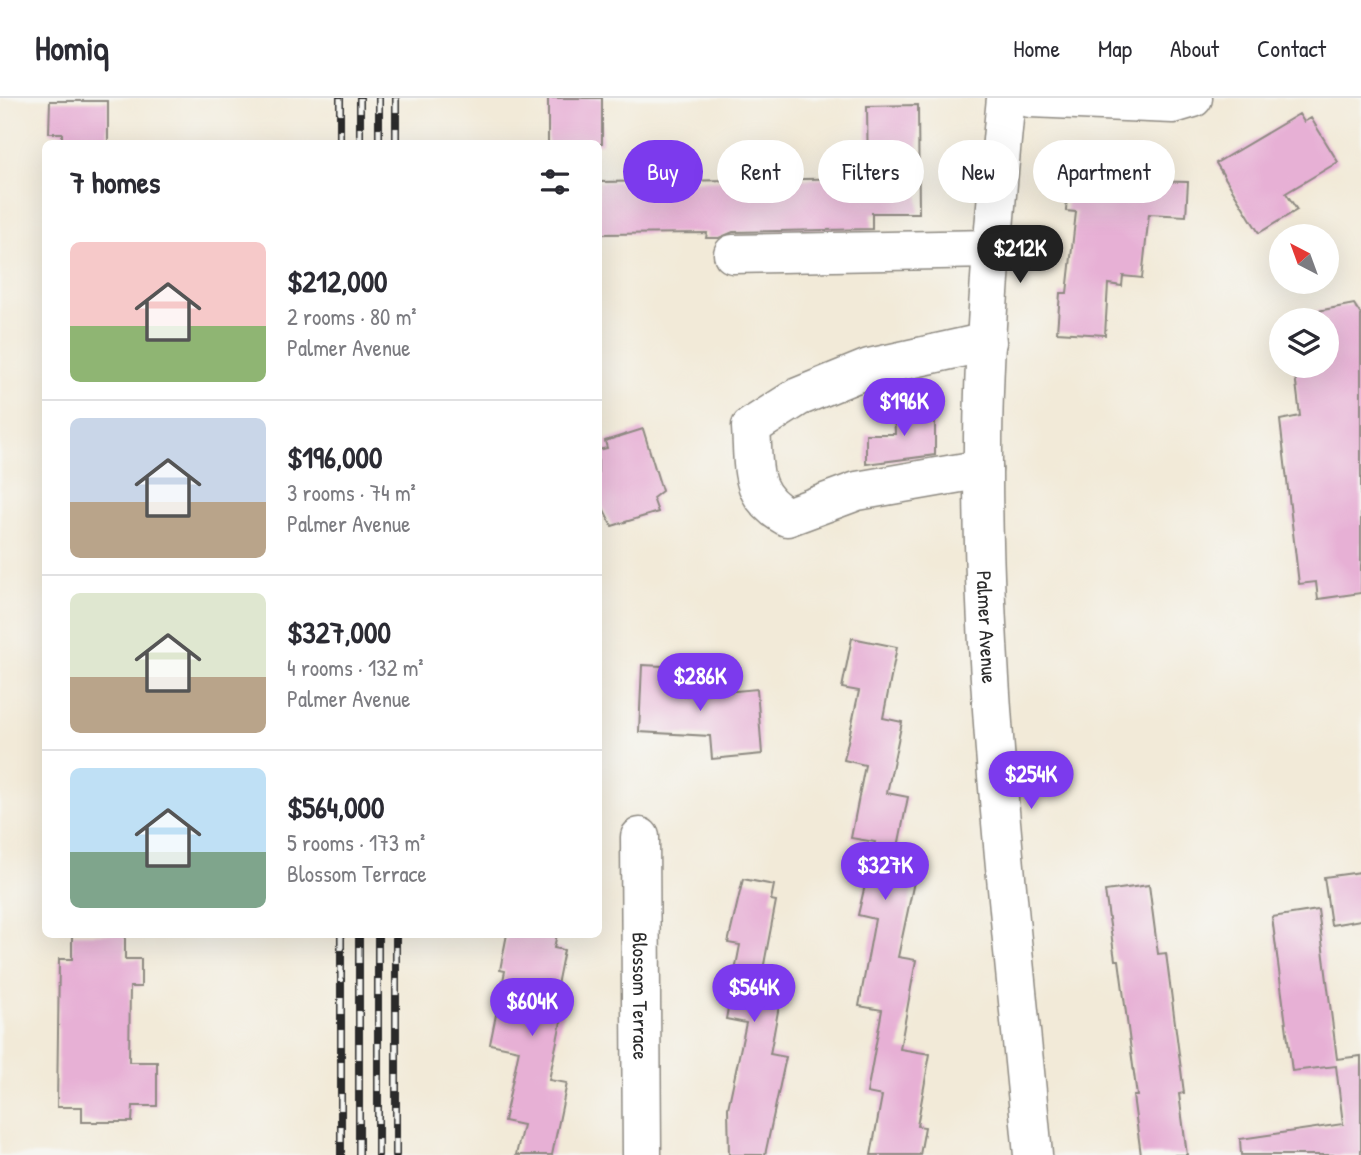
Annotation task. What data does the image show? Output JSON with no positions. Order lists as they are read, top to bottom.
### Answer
{
  "streets": {
    "street": ["Palmer Avenue", "Blossom Terrace"]
  },
  "north": "top left",
  "page": {
    "header": "Homiq",
    "nav": [
      "Home",
      "Map",
      "About",
      "Contact"
    ],
    "chip": [
      "Buy",
      "Rent",
      "Filters",
      "New",
      "Apartment"
    ],
    "heading": "7 homes",
    "list": [
      {
        "name": "$212,000",
        "note": "2 rooms · 80 m² · Palmer Avenue"
      },
      {
        "name": "$196,000",
        "note": "3 rooms · 74 m² · Palmer Avenue"
      },
      {
        "name": "$327,000",
        "note": "4 rooms · 132 m² · Palmer Avenue"
      },
      {
        "name": "$564,000",
        "note": "5 rooms · 173 m² · Blossom Terrace"
      }
    ],
    "price": [
      "$212K",
      "$196K",
      "$286K",
      "$254K",
      "$327K",
      "$564K",
      "$604K"
    ]
  }
}
